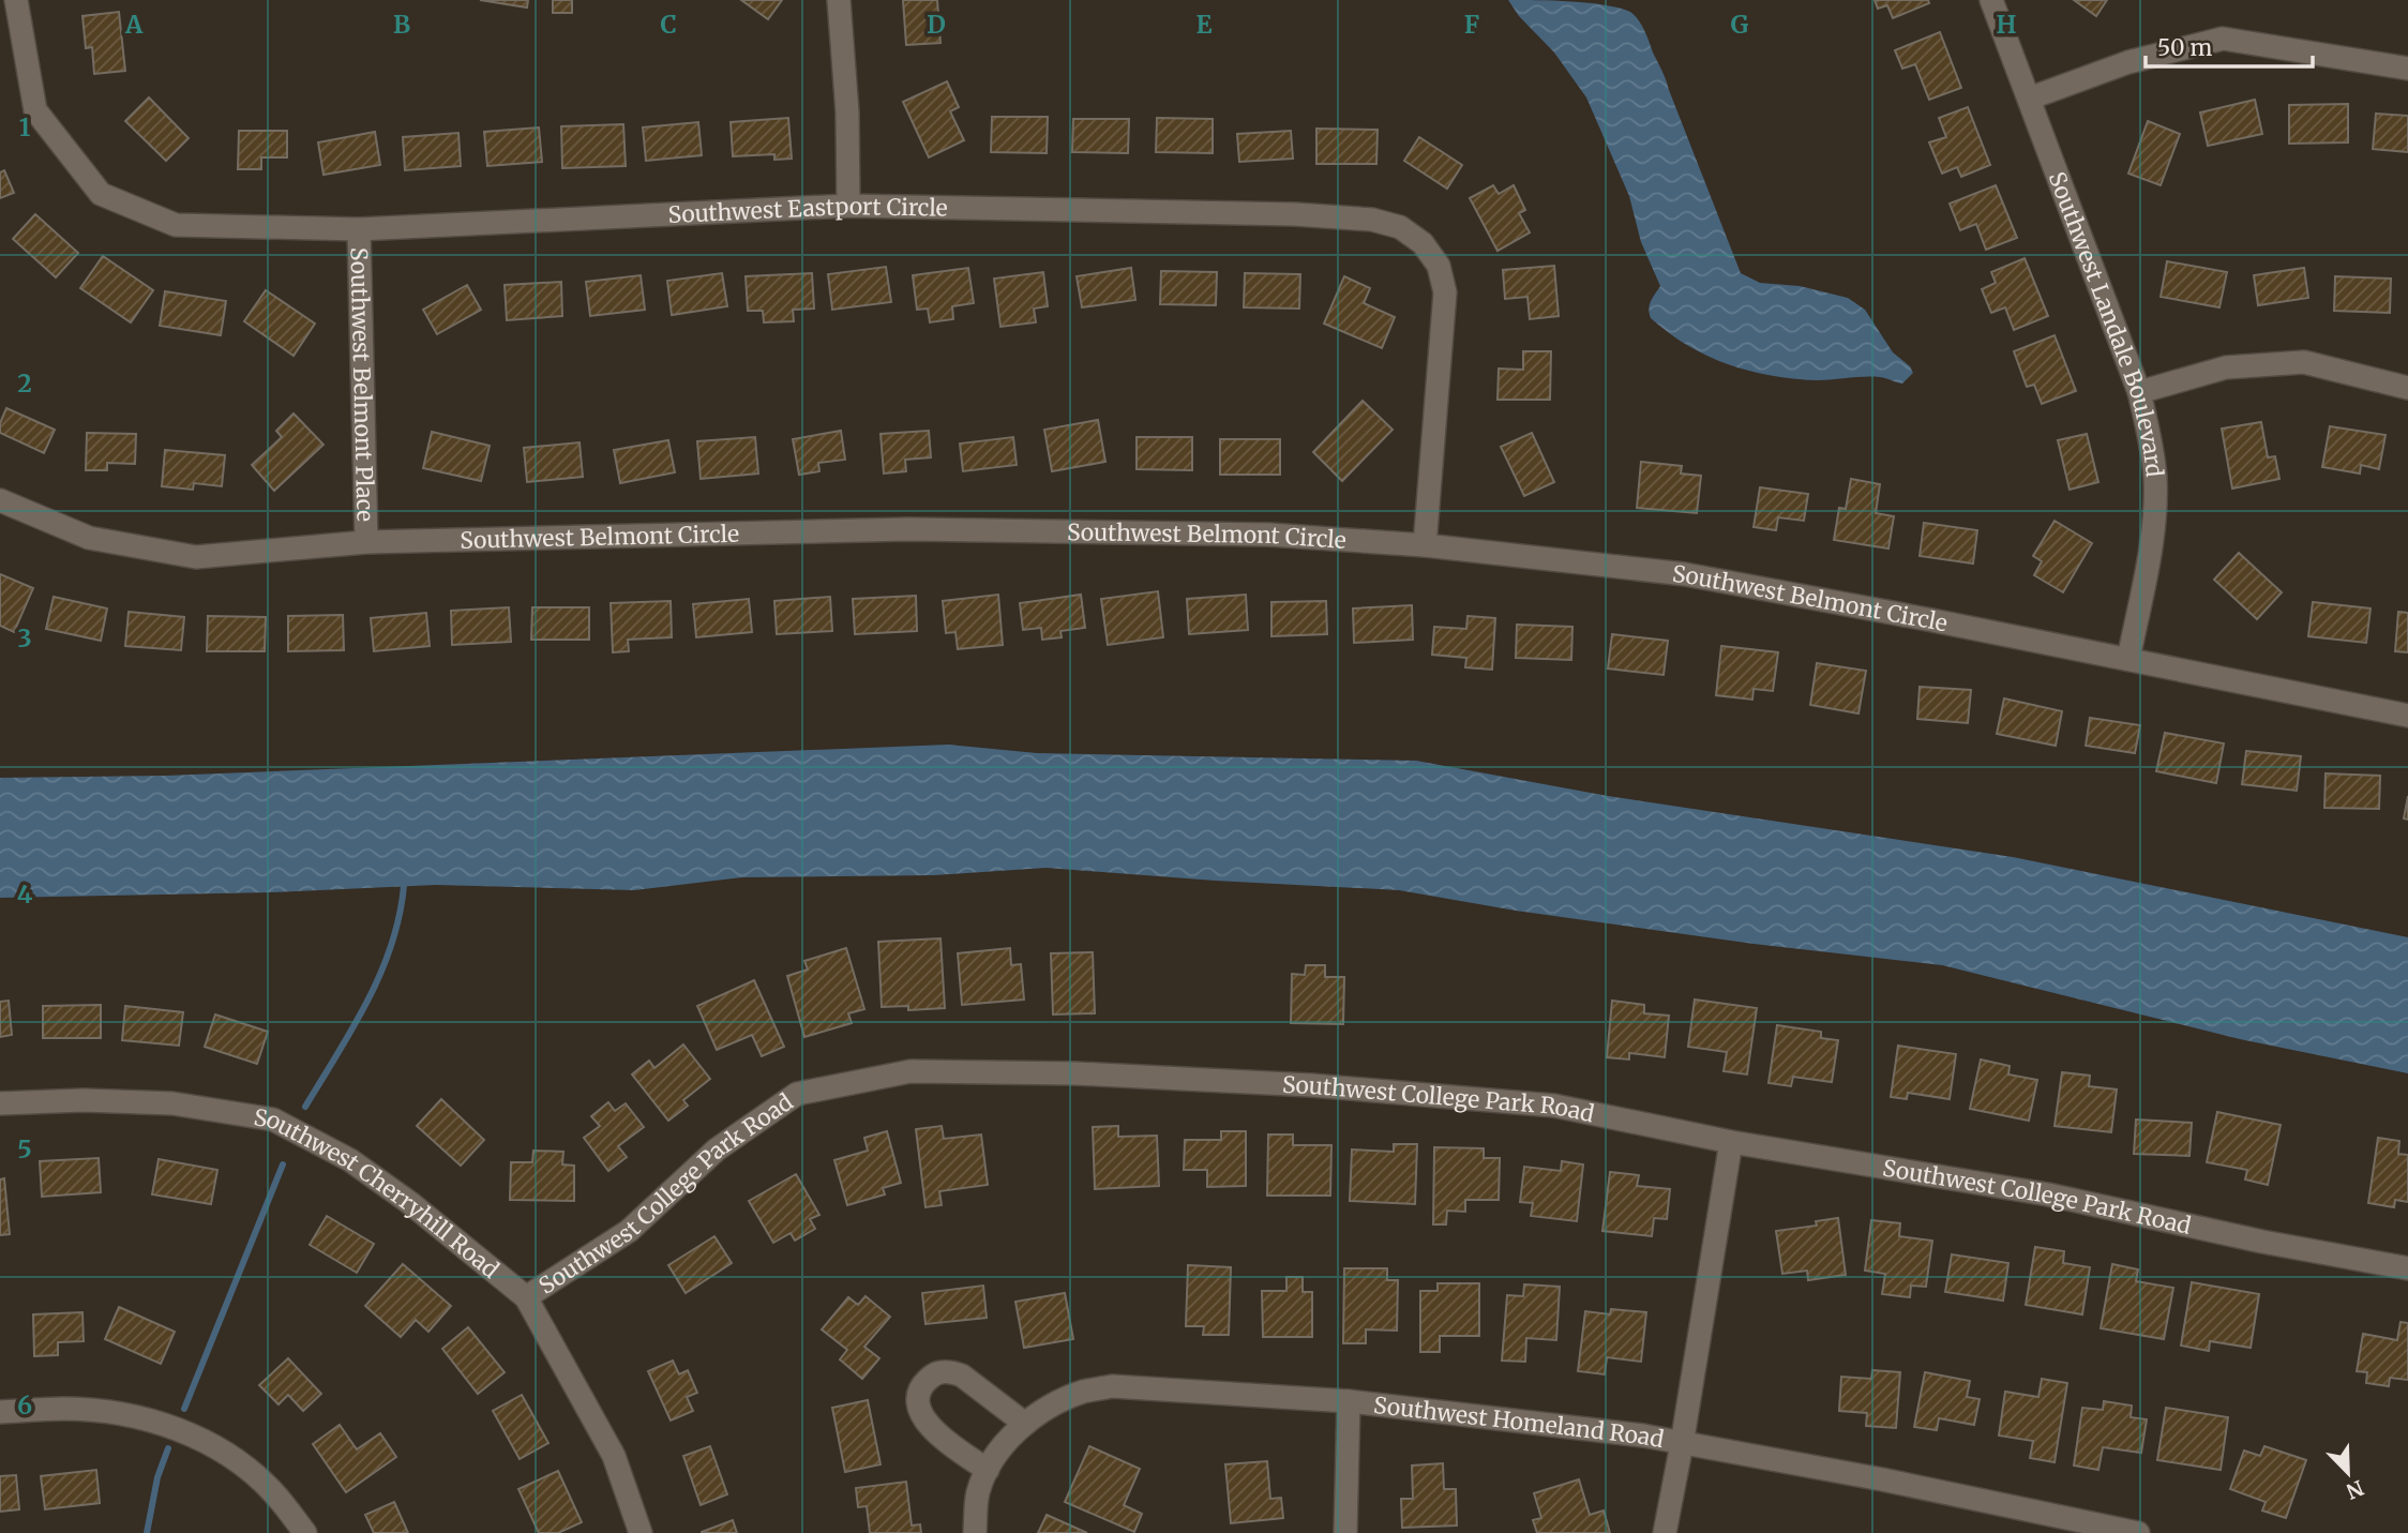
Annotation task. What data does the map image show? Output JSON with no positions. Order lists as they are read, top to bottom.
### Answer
{
  "streets": {
    "street": [
      "Southwest Eastport Circle",
      "Southwest Landale Boulevard",
      "Southwest Belmont Place",
      "Southwest Belmont Circle",
      "Southwest College Park Road",
      "Southwest Cherryhill Road",
      "Southwest Homeland Road"
    ]
  },
  "crossings": [
    ["Southwest Eastport Circle", "Southwest Belmont Place"],
    ["Southwest Eastport Circle", "Southwest Belmont Circle"],
    ["Southwest Landale Boulevard", "Southwest Belmont Circle"],
    ["Southwest Belmont Place", "Southwest Belmont Circle"],
    ["Southwest College Park Road", "Southwest Cherryhill Road"]
  ],
  "scale_bar": "50 m",
  "north": "bottom right",
  "grid": {
    "columns": [
      "A",
      "B",
      "C",
      "D",
      "E",
      "F",
      "G",
      "H"
    ],
    "rows": [
      "1",
      "2",
      "3",
      "4",
      "5",
      "6"
    ]
  }
}
